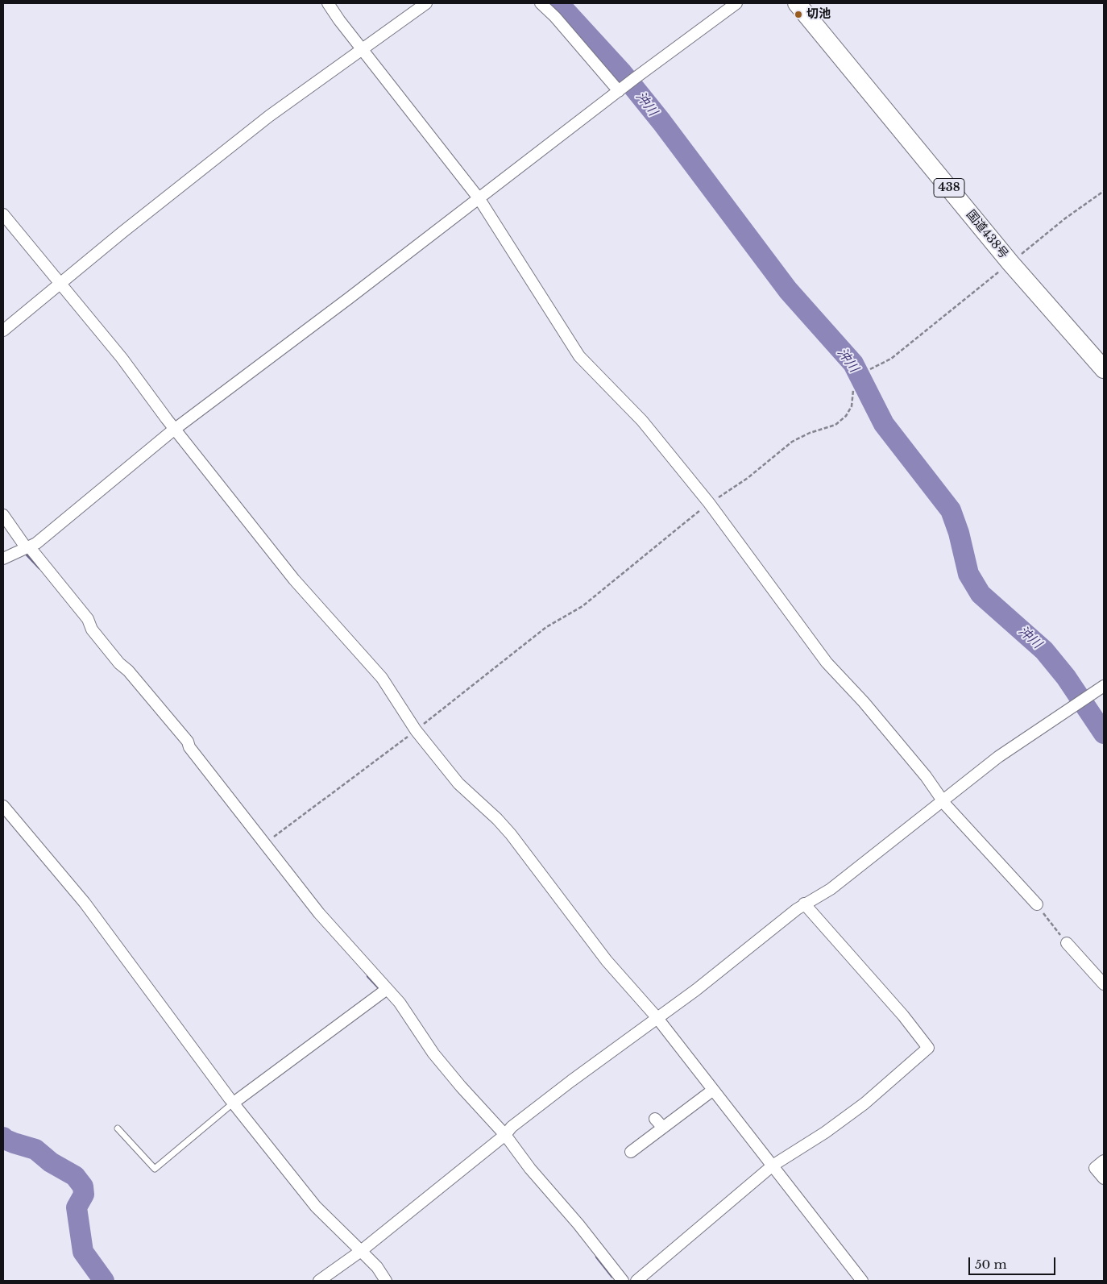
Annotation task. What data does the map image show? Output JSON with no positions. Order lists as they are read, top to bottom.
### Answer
{
  "streets": {
    "highway": ["438", "国道438号"]
  },
  "water": ["沖川"],
  "places": ["切池"],
  "scale_bar": "50 m"
}
